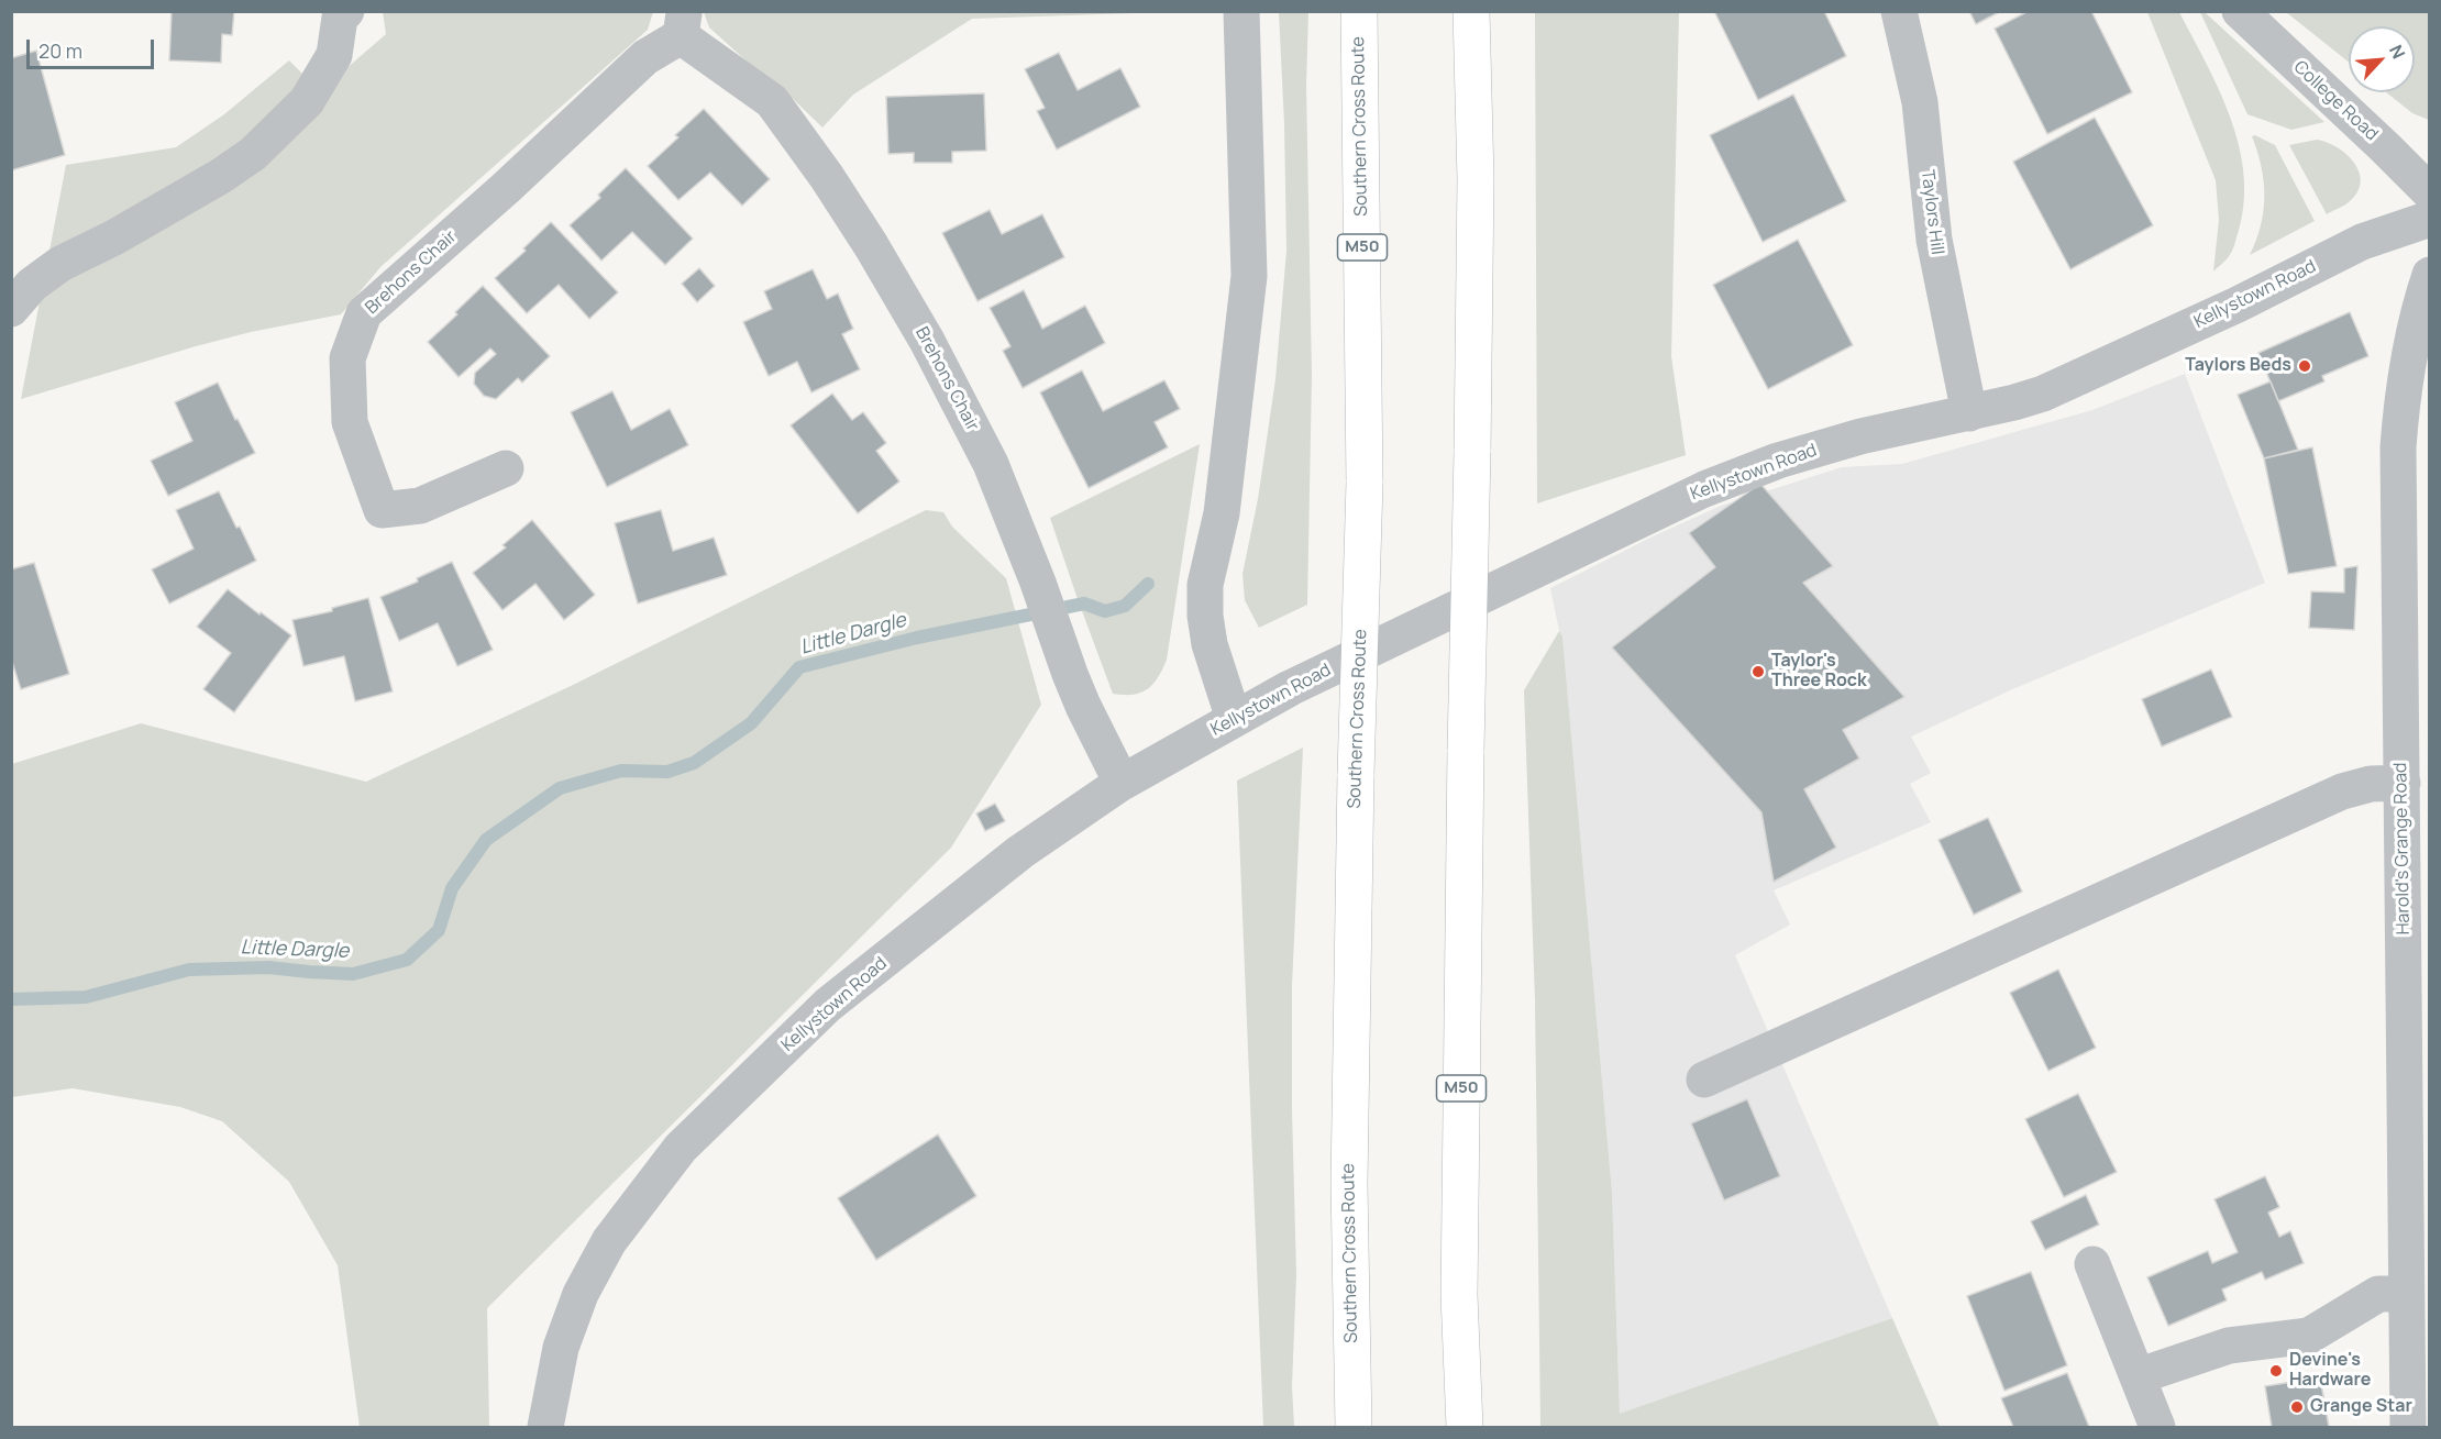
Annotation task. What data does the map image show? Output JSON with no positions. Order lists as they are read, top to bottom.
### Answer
{
  "streets": {
    "highway": ["Southern Cross Route", "M50"],
    "street": [
      "College Road",
      "Taylors Hill",
      "Brehons Chair",
      "Kellystown Road",
      "Harold's Grange Road"
    ]
  },
  "crossings": [
    ["Taylors Hill", "Kellystown Road"],
    ["Brehons Chair", "Kellystown Road"]
  ],
  "water": ["Little Dargle"],
  "places": [
    "Taylors Beds",
    "Taylor's Three Rock",
    "Devine's Hardware",
    "Grange Star"
  ],
  "scale_bar": "20 m",
  "north": "top right"
}
